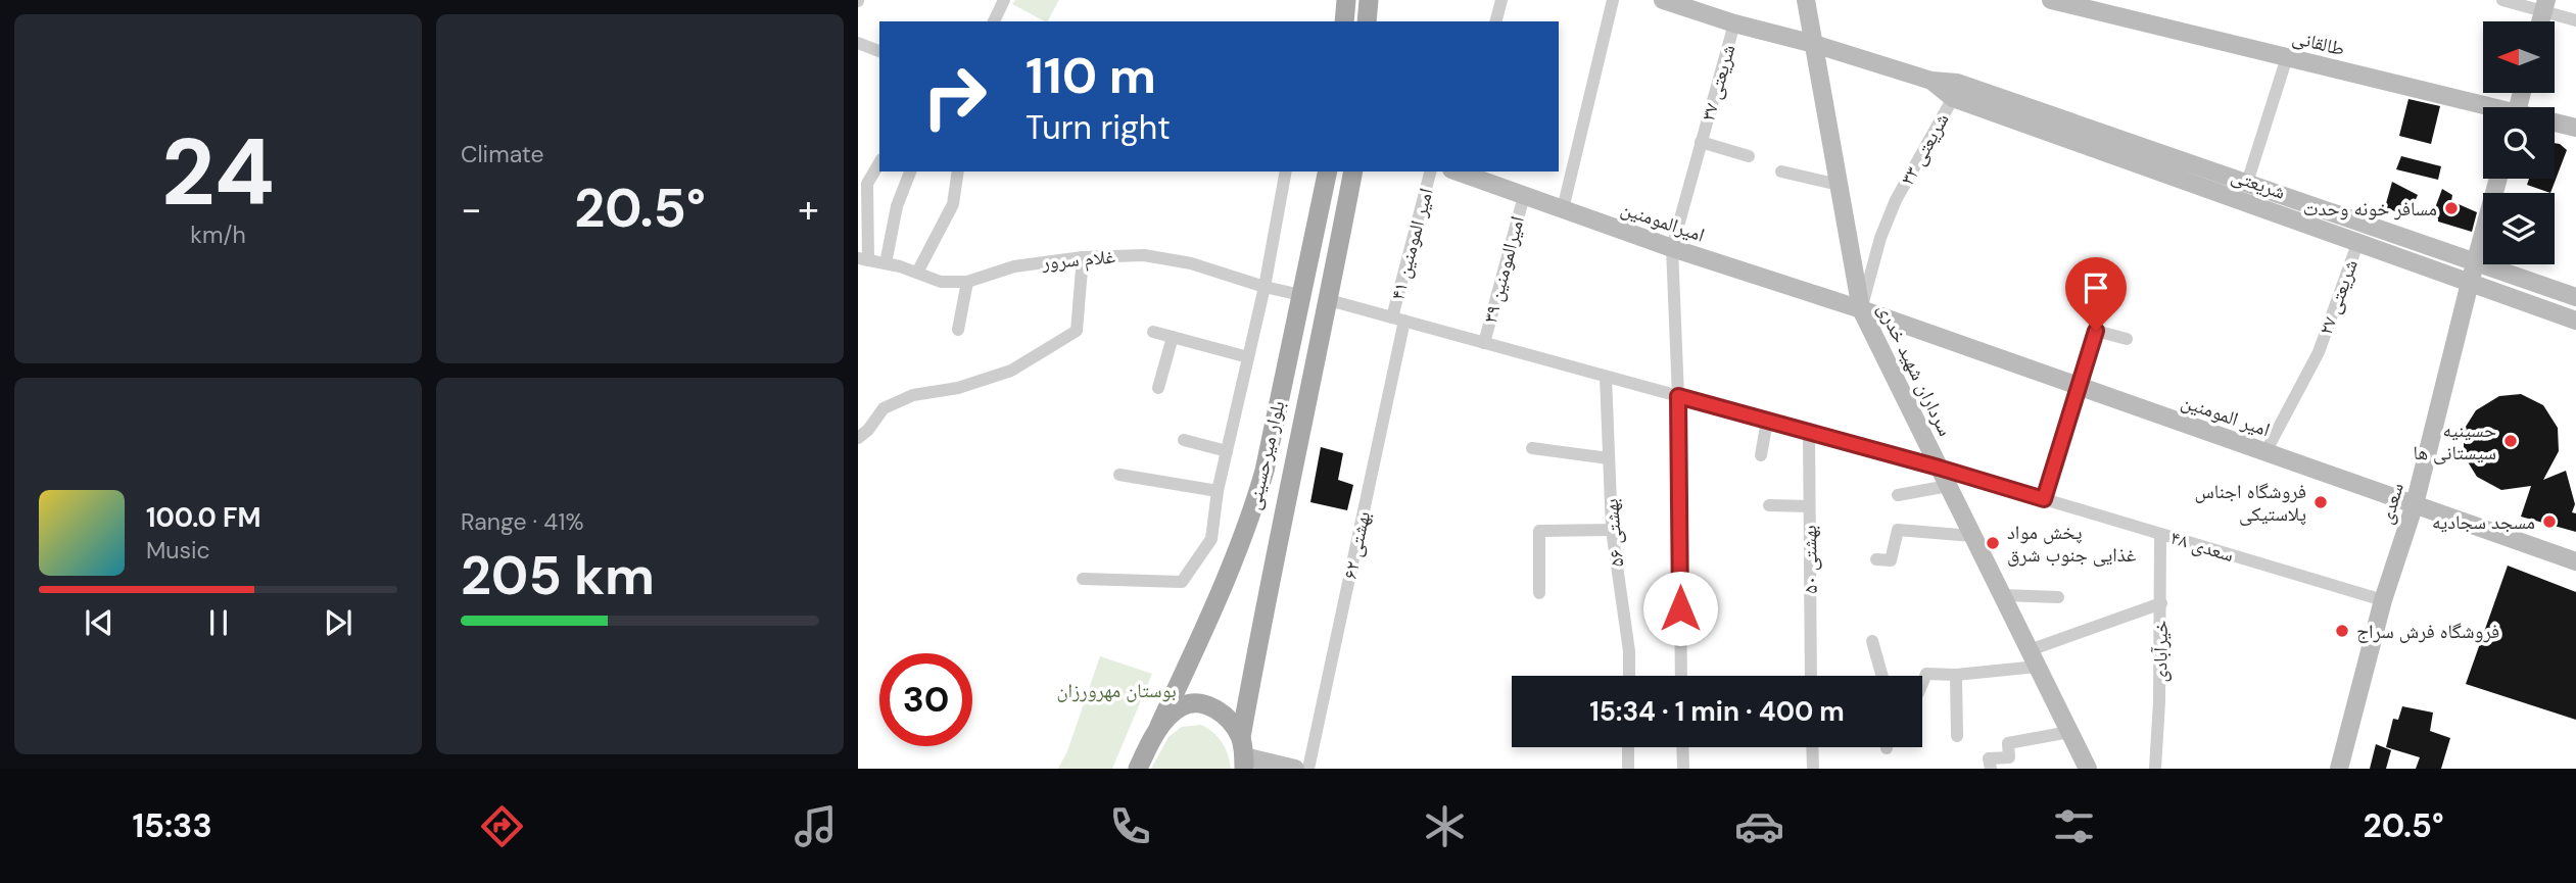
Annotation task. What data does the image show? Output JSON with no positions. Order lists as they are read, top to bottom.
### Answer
{
  "streets": {
    "main road": [
      "طالقانی",
      "شریعتی",
      "امیرالمومنین",
      "سرداران شهید خدری",
      "امیر المومنین",
      "بلوار میرحسینی",
      "سعدی"
    ],
    "street": [
      "شریعتی ۳۷",
      "شریعتی ۳۳",
      "امیر المومنین ۴۱",
      "غلام سرور",
      "امیرالمومنین ۳۹",
      "شریعتی ۲۷",
      "بهشتی ۵۶",
      "بهشتی ۶۲",
      "سعدی ۴۸",
      "بهشتی ۵۰",
      "خیرآبادی"
    ]
  },
  "crossings": [
    ["شریعتی ۳۷", "شریعتی"],
    ["شریعتی ۳۷", "امیرالمومنین"],
    ["شریعتی ۳۷", "سعدی ۴۸"],
    ["شریعتی ۳۳", "شریعتی"],
    ["شریعتی ۳۳", "امیرالمومنین"],
    ["شریعتی ۳۳", "سرداران شهید خدری"],
    ["شریعتی ۳۳", "امیر المومنین"],
    ["شریعتی", "شریعتی ۲۷"],
    ["شریعتی", "سرداران شهید خدری"],
    ["شریعتی", "سعدی"],
    ["امیرالمومنین", "امیرالمومنین ۳۹"],
    ["امیرالمومنین", "سرداران شهید خدری"],
    ["امیرالمومنین", "امیر المومنین"],
    ["امیر المومنین ۴۱", "بهشتی ۶۲"],
    ["امیر المومنین ۴۱", "سعدی ۴۸"],
    ["غلام سرور", "بلوار میرحسینی"],
    ["امیرالمومنین ۳۹", "سعدی ۴۸"],
    ["شریعتی ۲۷", "امیر المومنین"],
    ["سرداران شهید خدری", "امیر المومنین"],
    ["سرداران شهید خدری", "سعدی ۴۸"],
    ["امیر المومنین", "سعدی"],
    ["بلوار میرحسینی", "سعدی ۴۸"],
    ["سعدی", "سعدی ۴۸"],
    ["بهشتی ۵۶", "سعدی ۴۸"],
    ["بهشتی ۶۲", "سعدی ۴۸"],
    ["سعدی ۴۸", "بهشتی ۵۰"],
    ["سعدی ۴۸", "خیرآبادی"]
  ],
  "parks": ["بوستان مهرورزان"],
  "places": [
    "مسافر خونه وحدت",
    "حسینیه سیستانی ها",
    "فروشگاه اجناس پلاستیکی",
    "مسجد سجادیه",
    "پخش مواد غذایی جنوب شرق",
    "فروشگاه فرش سراج"
  ],
  "north": "left",
  "page": {
    "tile": [
      ["24", "km/h"],
      "Climate",
      ["Range · 41%", "205 km"]
    ],
    "turn": ["110 m", "Turn right"],
    "heat": ["−", "20.5°", "+"],
    "song": ["100.0 FM", "Music"],
    "limit": "30",
    "trip": "15:34 · 1 min · 400 m",
    "tabs": ["15:33", "20.5°"]
  }
}
